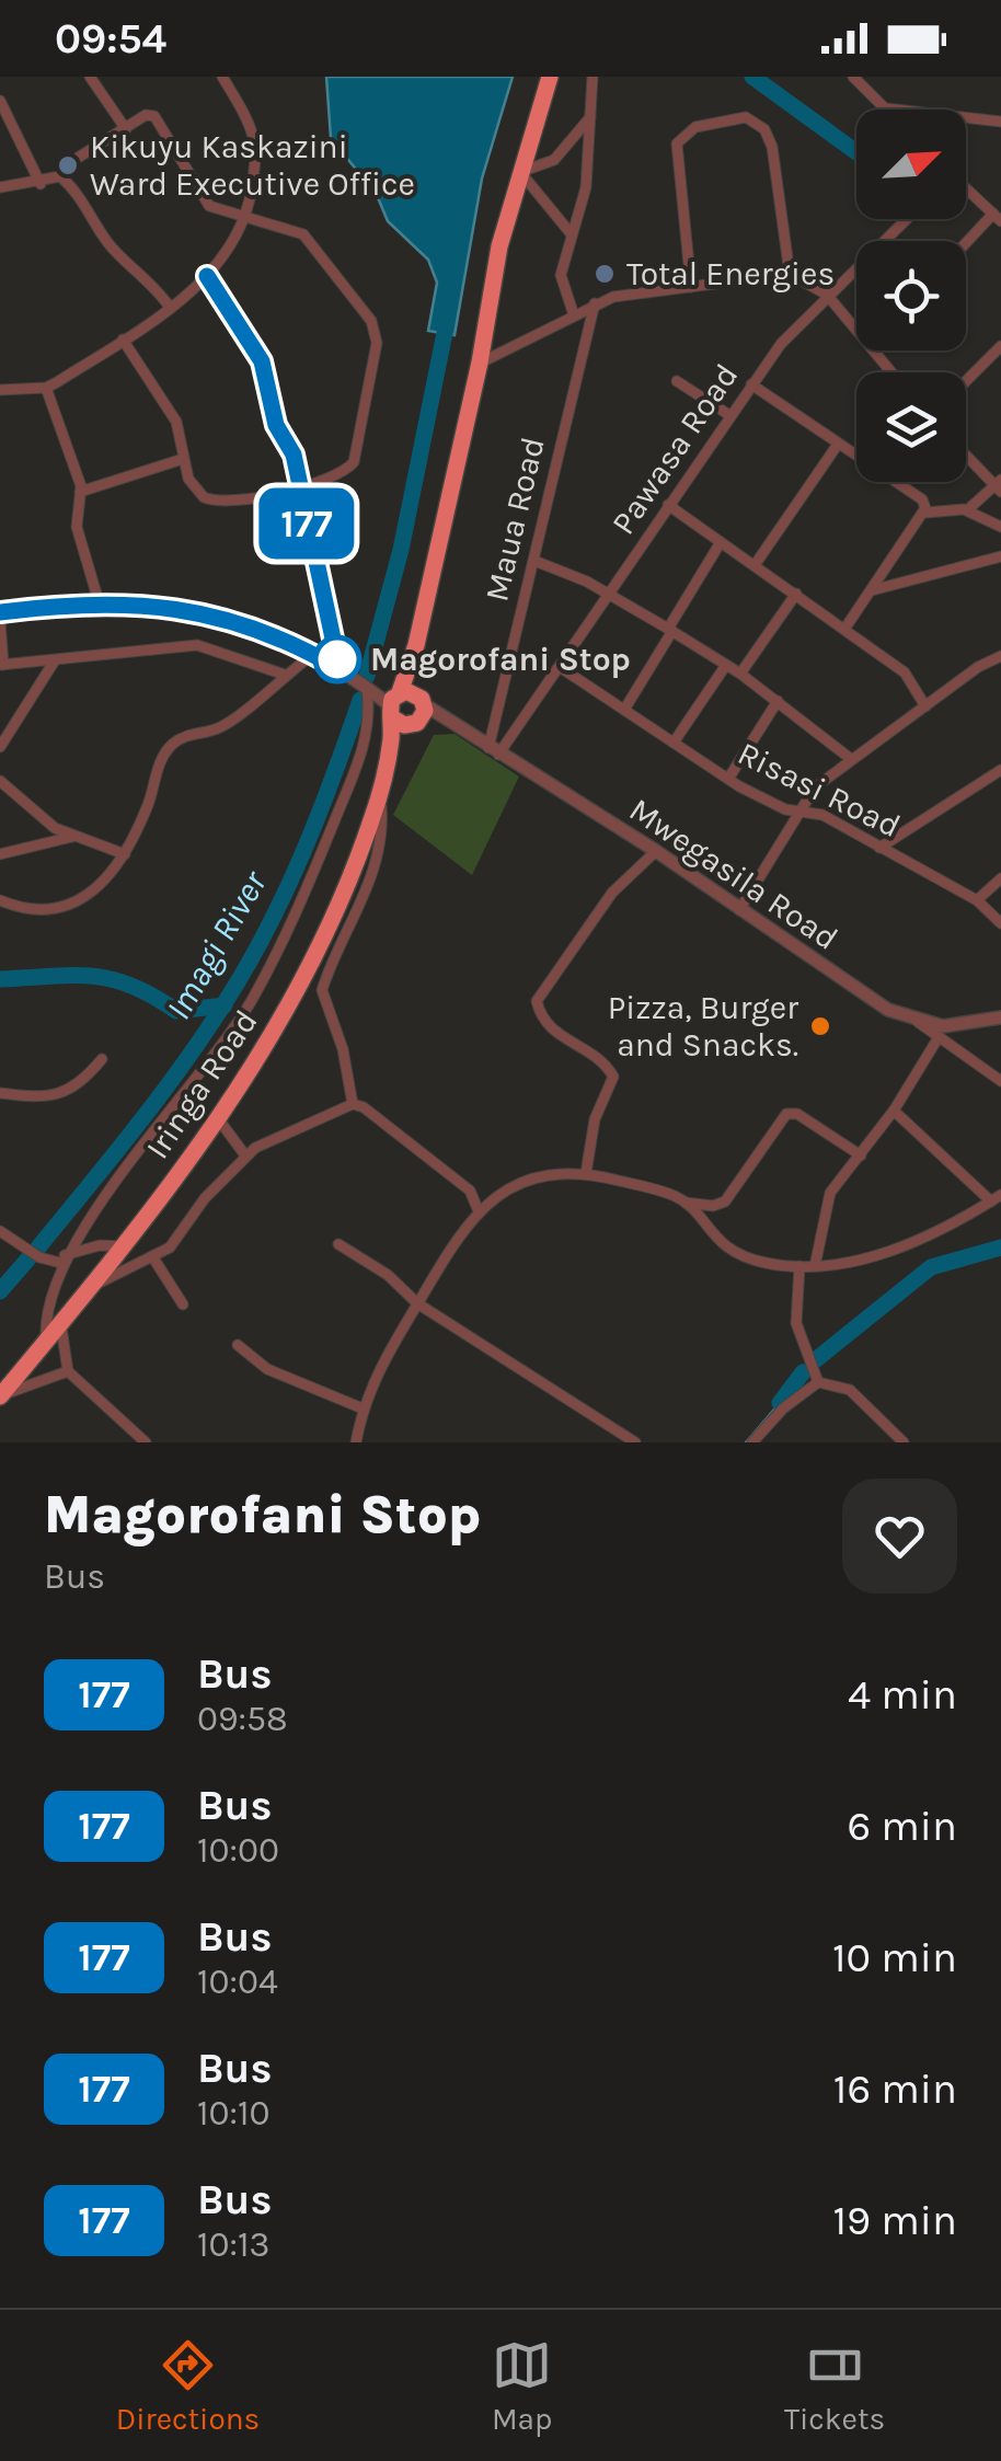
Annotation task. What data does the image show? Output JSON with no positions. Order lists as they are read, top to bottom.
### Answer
{
  "streets": {
    "highway": ["Iringa Road"],
    "street": [
      "Pawasa Road",
      "Maua Road",
      "Risasi Road",
      "Mwegasila Road"
    ]
  },
  "crossings": [
    ["Pawasa Road", "Maua Road"],
    ["Pawasa Road", "Risasi Road"],
    ["Pawasa Road", "Mwegasila Road"],
    ["Maua Road", "Mwegasila Road"]
  ],
  "water": ["Imagi River"],
  "places": [
    "Kikuyu Kaskazini Ward Executive Office",
    "Total Energies",
    "Magorofani Stop",
    "Pizza, Burger and Snacks."
  ],
  "lines": ["bus line 177"],
  "north": "top right",
  "page": {
    "status": "09:54",
    "on_map": "177",
    "heading": ["Magorofani Stop", "Bus"],
    "list": [
      {
        "mark": "177",
        "name": "Bus",
        "note": "09:58",
        "value": "4 min"
      },
      {
        "mark": "177",
        "name": "Bus",
        "note": "10:00",
        "value": "6 min"
      },
      {
        "mark": "177",
        "name": "Bus",
        "note": "10:04",
        "value": "10 min"
      },
      {
        "mark": "177",
        "name": "Bus",
        "note": "10:10",
        "value": "16 min"
      },
      {
        "mark": "177",
        "name": "Bus",
        "note": "10:13",
        "value": "19 min"
      }
    ],
    "tabs": ["Directions", "Map", "Tickets"]
  }
}
